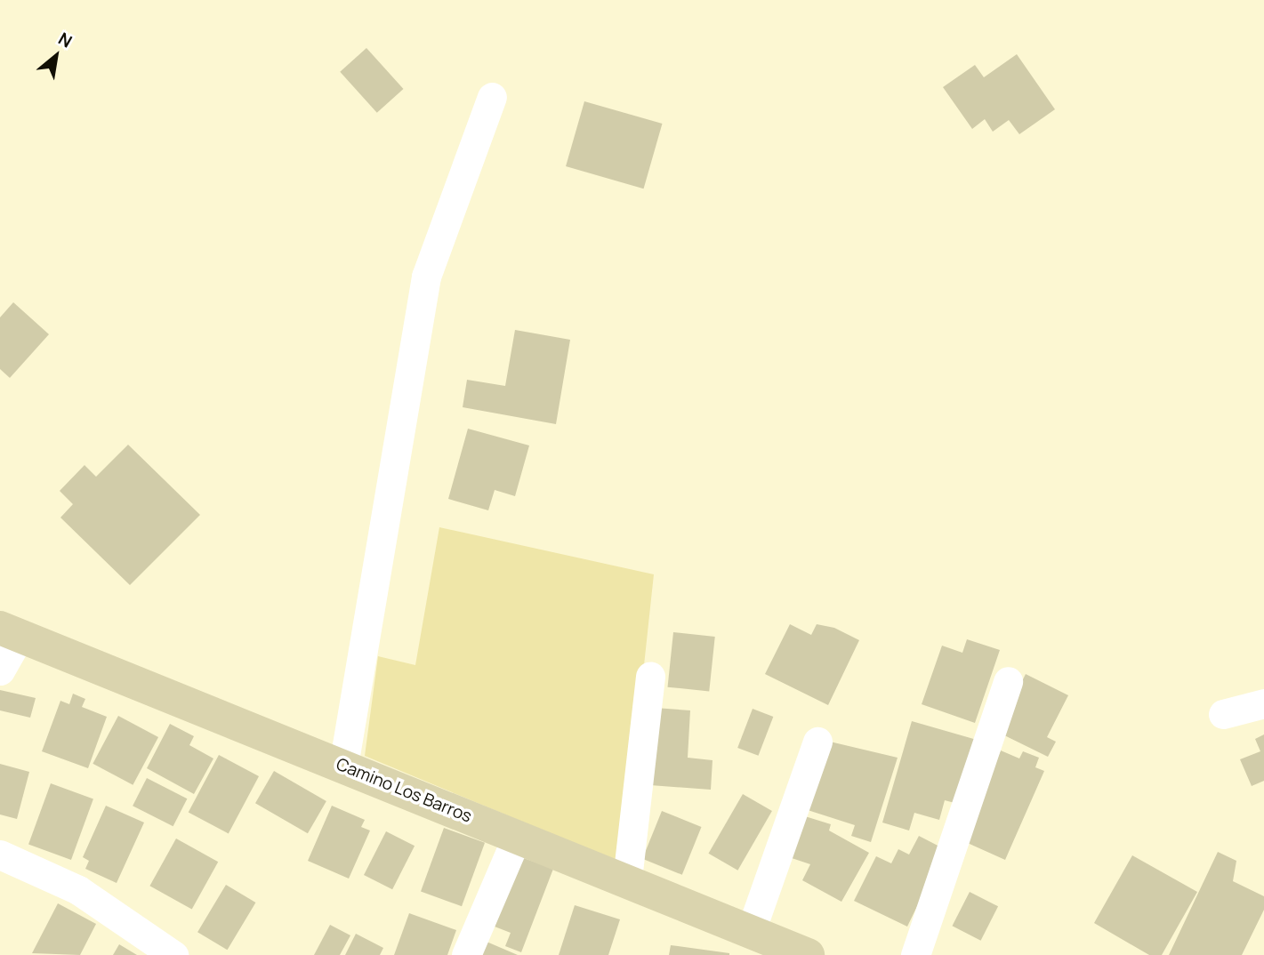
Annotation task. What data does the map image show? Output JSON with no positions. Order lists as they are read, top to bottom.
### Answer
{
  "streets": {
    "street": ["Camino Los Barros"]
  },
  "north": "top right"
}
